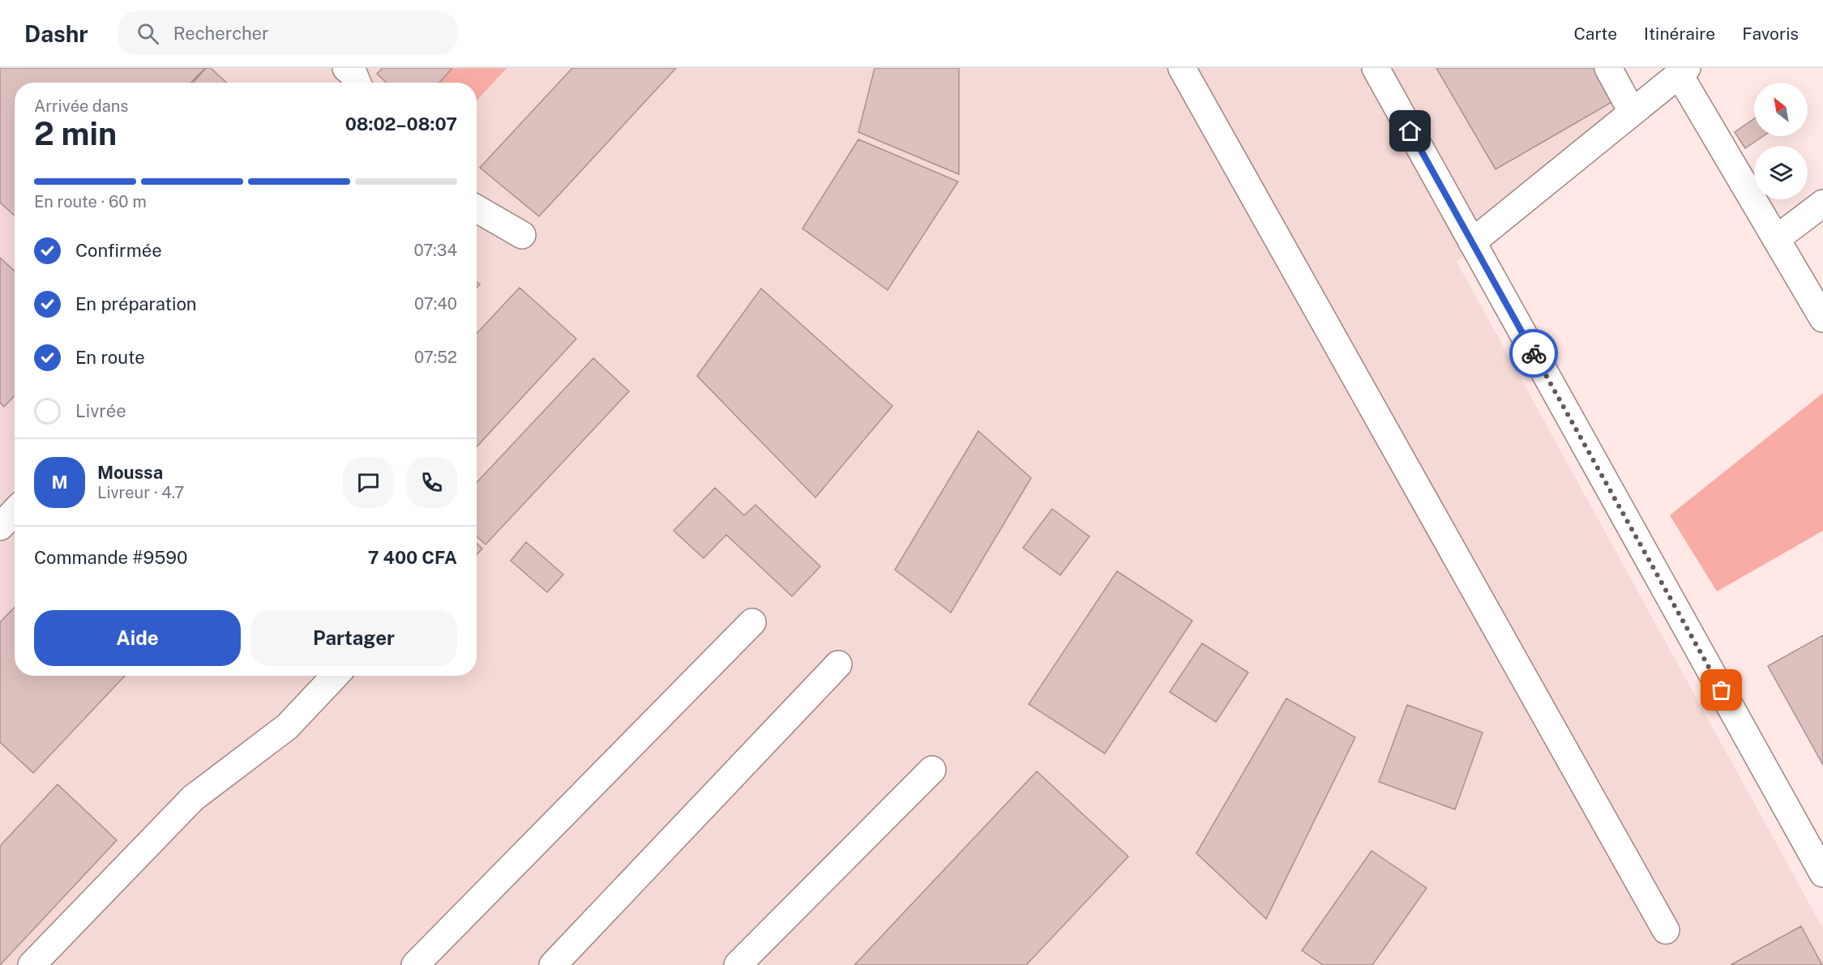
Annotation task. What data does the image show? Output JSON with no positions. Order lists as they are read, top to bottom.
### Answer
{
  "north": "top left",
  "page": {
    "header": "Dashr",
    "search": "Rechercher",
    "nav": ["Carte", "Itinéraire", "Favoris"],
    "heading": ["2 min", "Arrivée dans", "08:02–08:07"],
    "panel": [
      "Moussa",
      "Livreur · 4.7",
      "Commande #9590",
      "7 400 CFA"
    ],
    "bar": "En route · 60 m",
    "list": [
      ["Confirmée", "07:34"],
      ["En préparation", "07:40"],
      ["En route", "07:52"],
      "Livrée"
    ],
    "round": "M",
    "buttons": ["Aide", "Partager"]
  }
}
